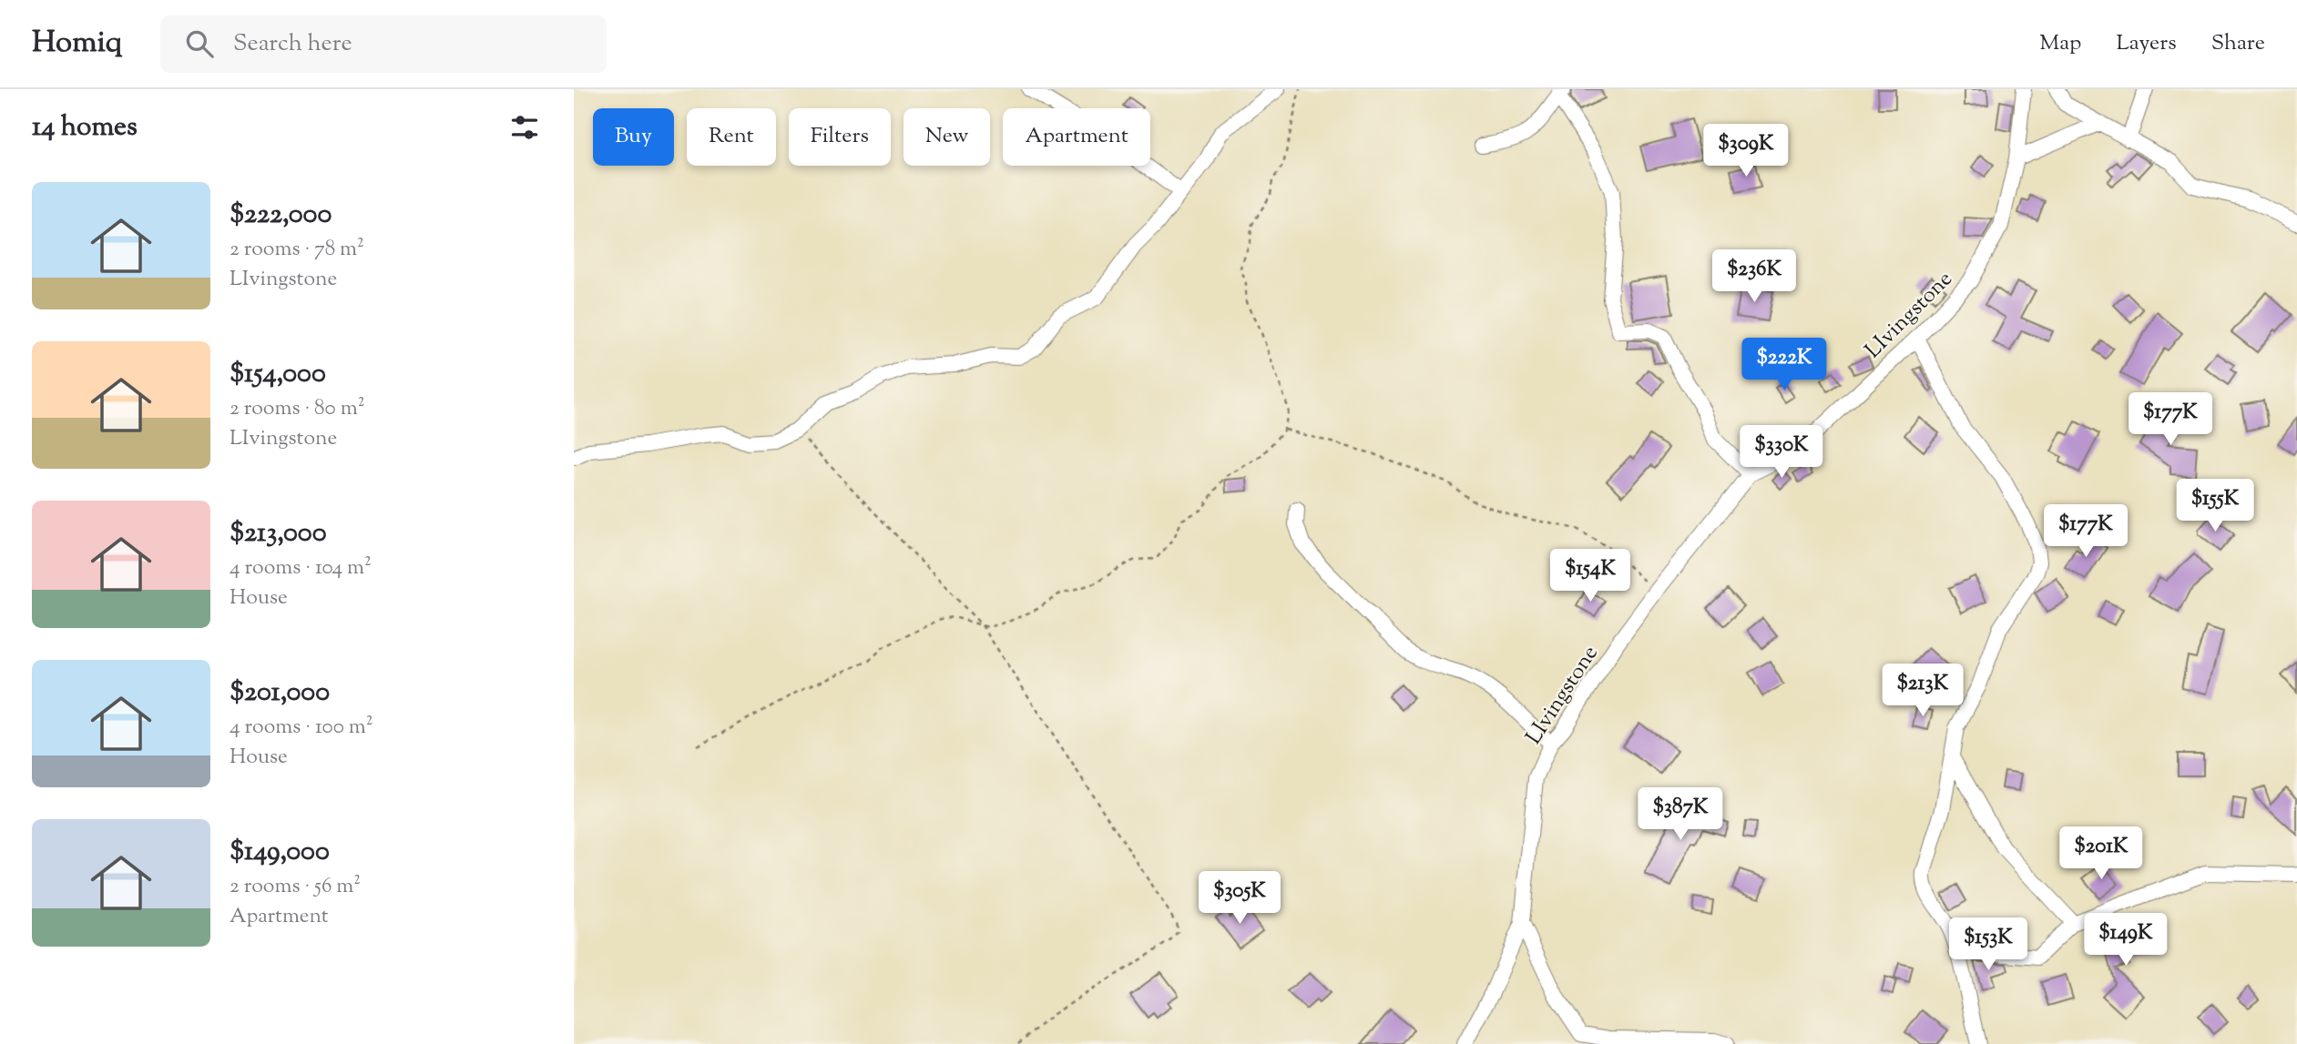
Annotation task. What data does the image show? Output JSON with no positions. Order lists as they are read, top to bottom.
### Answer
{
  "streets": {
    "street": ["LIvingstone"]
  },
  "page": {
    "header": "Homiq",
    "search": "Search here",
    "nav": ["Map", "Layers", "Share"],
    "heading": "14 homes",
    "chip": [
      "Buy",
      "Rent",
      "Filters",
      "New",
      "Apartment"
    ],
    "price": [
      "$309K",
      "$236K",
      "$222K",
      "$177K",
      "$330K",
      "$155K",
      "$177K",
      "$154K",
      "$213K",
      "$387K",
      "$201K",
      "$305K",
      "$149K",
      "$153K"
    ],
    "list": [
      {
        "name": "$222,000",
        "note": "2 rooms · 78 m² · LIvingstone"
      },
      {
        "name": "$154,000",
        "note": "2 rooms · 80 m² · LIvingstone"
      },
      {
        "name": "$213,000",
        "note": "4 rooms · 104 m² · House"
      },
      {
        "name": "$201,000",
        "note": "4 rooms · 100 m² · House"
      },
      {
        "name": "$149,000",
        "note": "2 rooms · 56 m² · Apartment"
      }
    ]
  }
}
